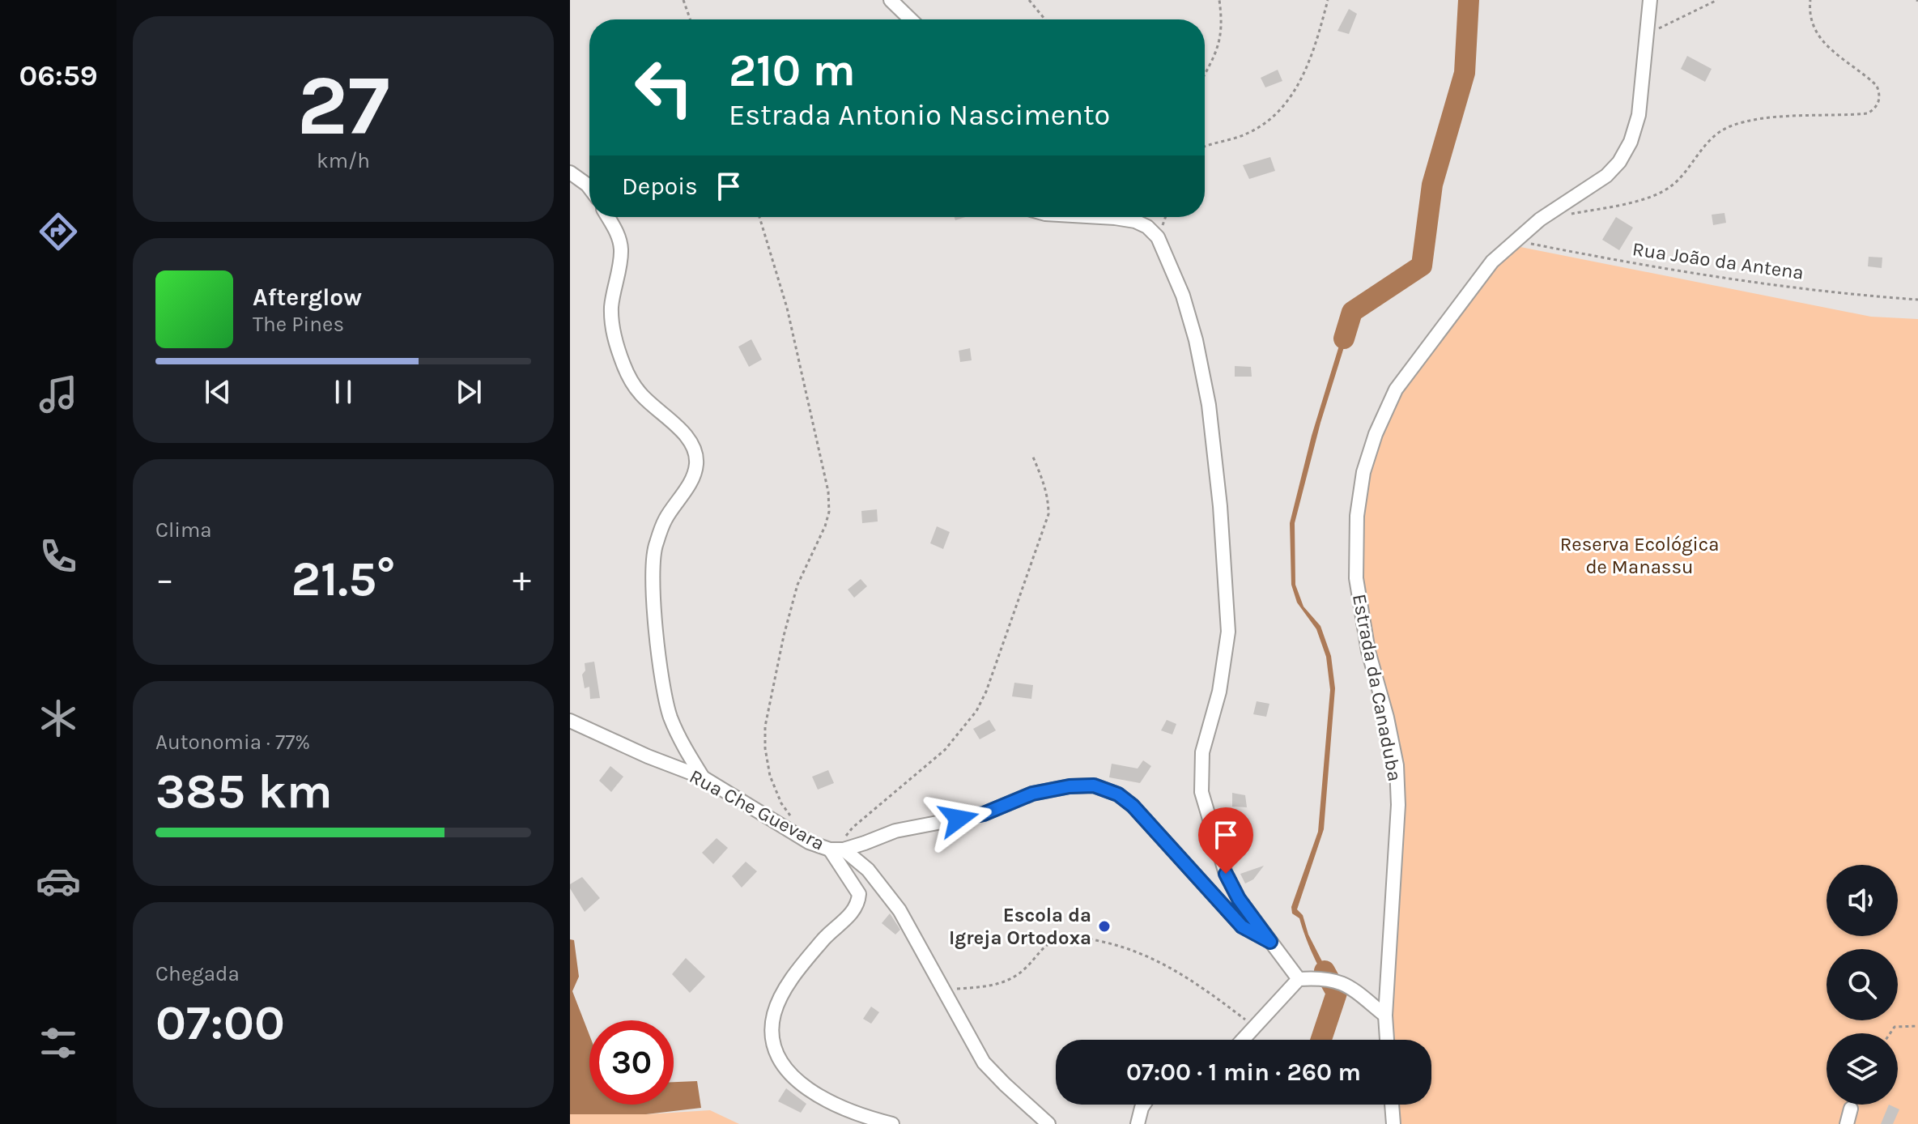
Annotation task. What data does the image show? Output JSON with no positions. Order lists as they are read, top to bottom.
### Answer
{
  "streets": {
    "street": ["Estrada da Canaduba", "Rua Che Guevara"],
    "path": ["Rua João da Antena"]
  },
  "crossings": [
    ["Rua João da Antena", "Estrada da Canaduba"]
  ],
  "parks": ["Reserva Ecológica de Manassu"],
  "places": ["Escola da Igreja Ortodoxa"],
  "page": {
    "tabs": "06:59",
    "tile": [
      ["27", "km/h"],
      "Clima",
      ["Autonomia · 77%", "385 km"],
      ["Chegada", "07:00"]
    ],
    "turn": ["210 m", "Estrada Antonio Nascimento"],
    "then": "Depois",
    "song": ["Afterglow", "The Pines"],
    "heat": ["−", "21.5°", "+"],
    "limit": "30",
    "trip": "07:00 · 1 min · 260 m"
  }
}
